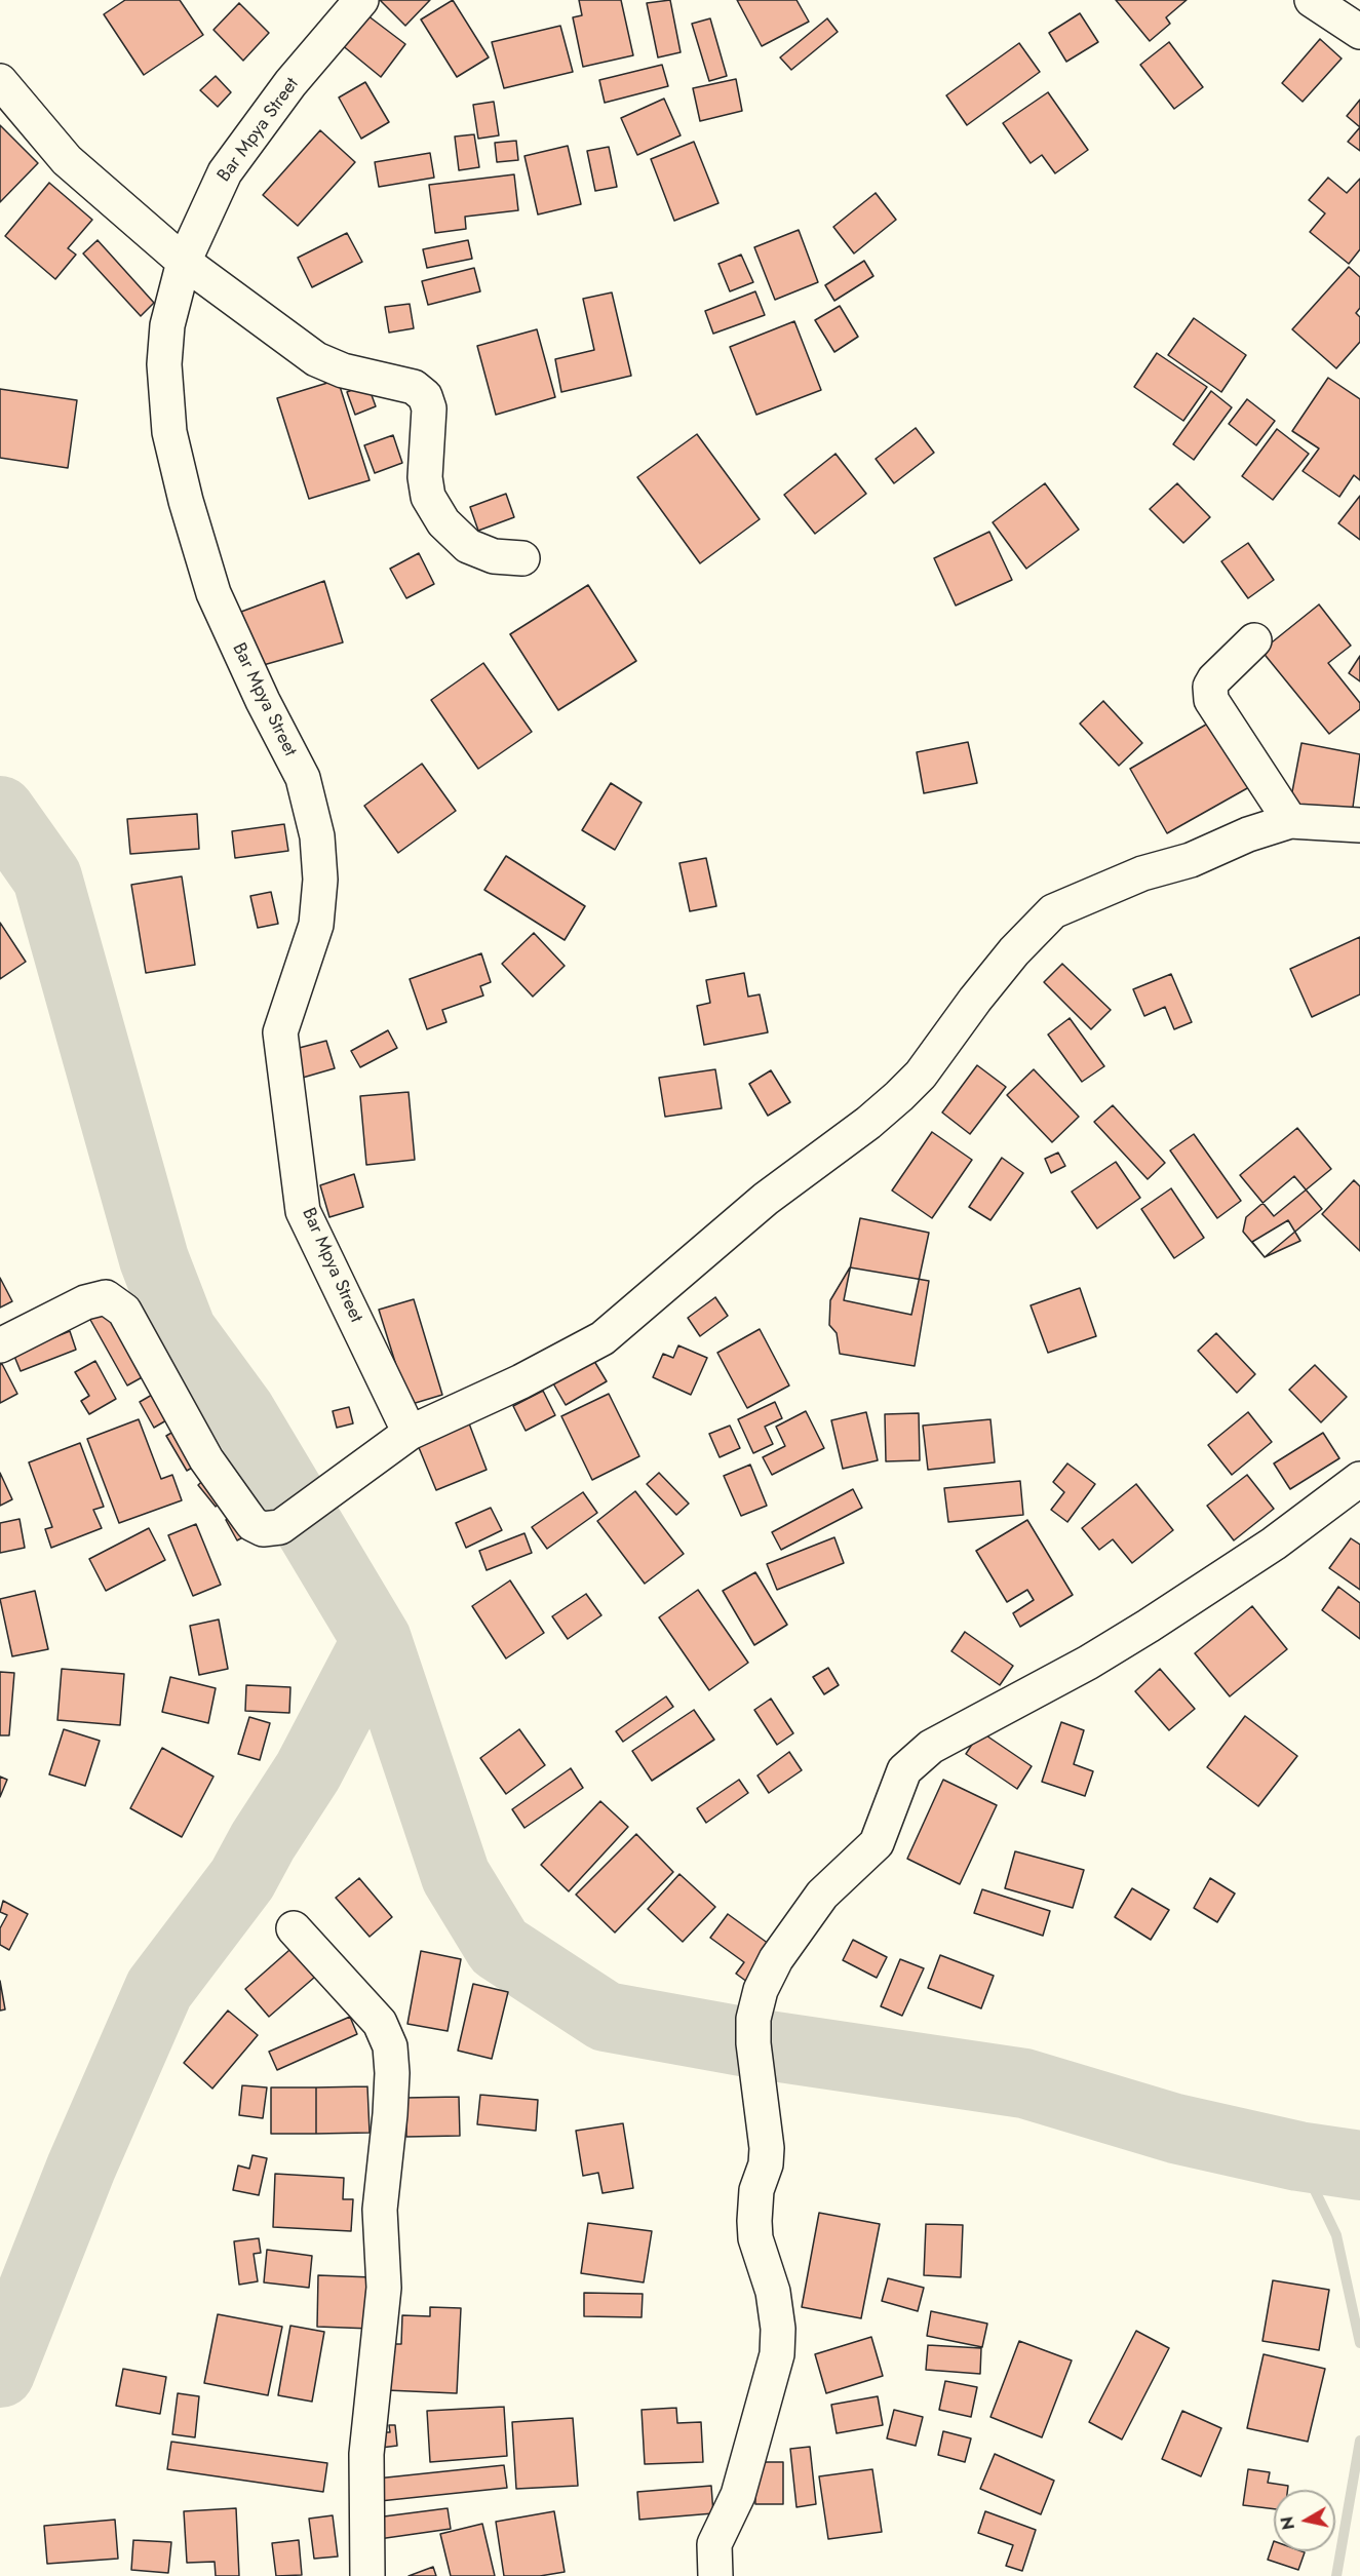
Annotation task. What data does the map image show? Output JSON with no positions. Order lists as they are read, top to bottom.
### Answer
{
  "streets": {
    "street": ["Bar Mpya Street"]
  },
  "north": "left"
}
